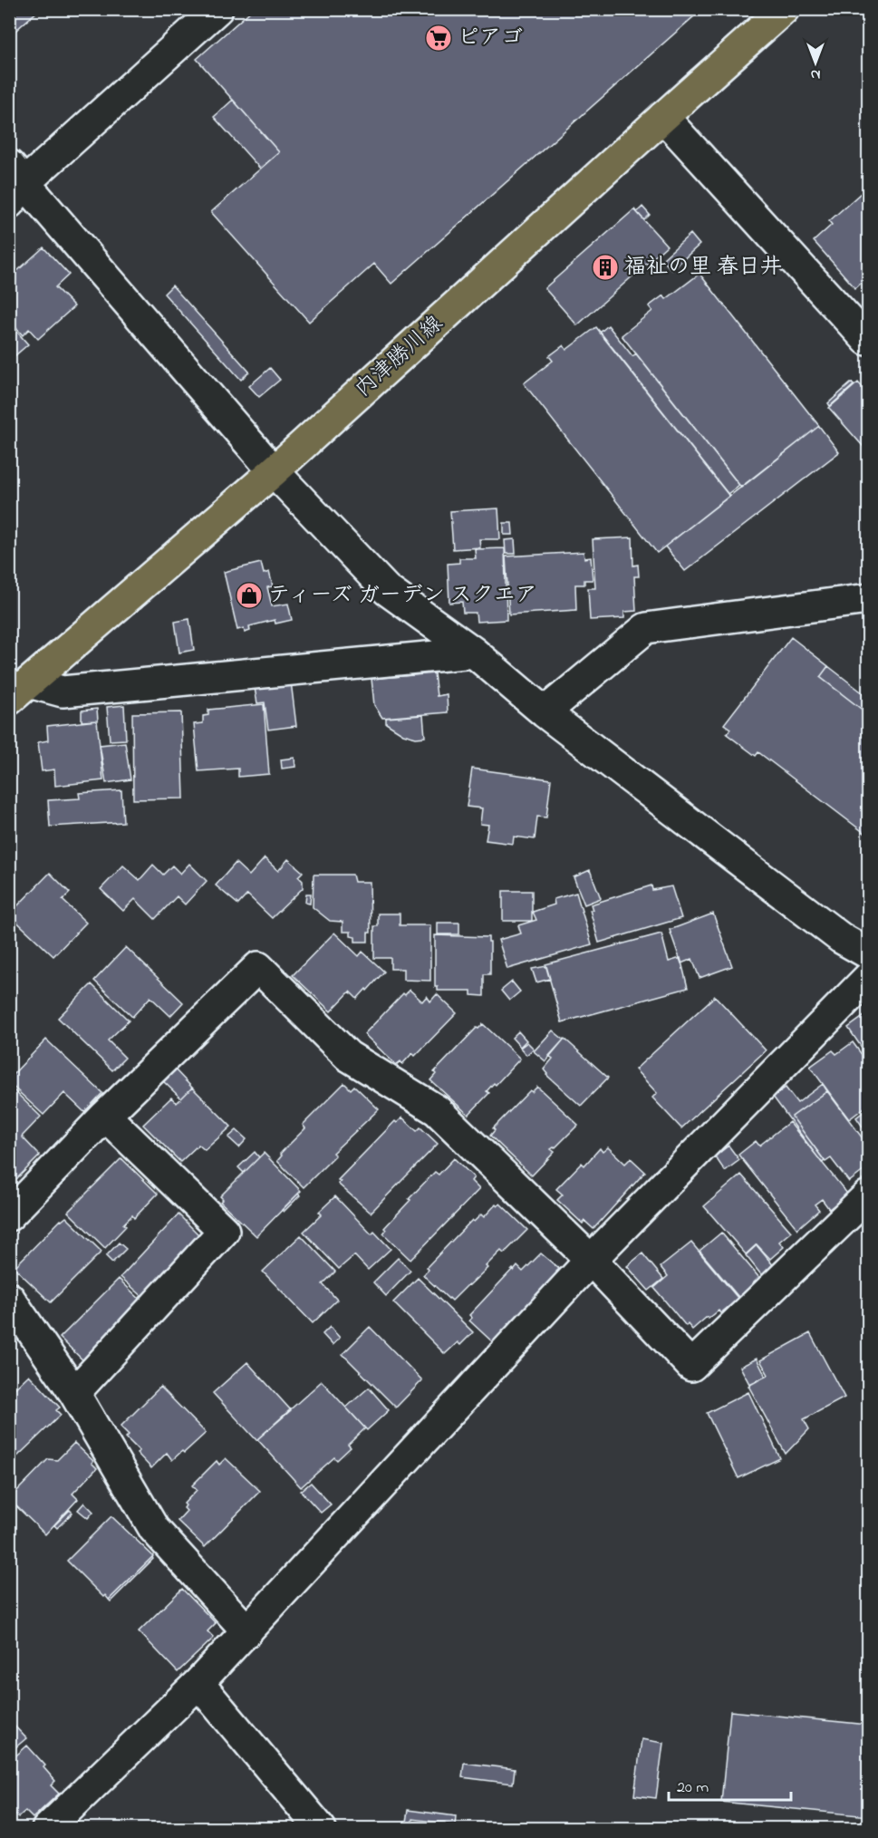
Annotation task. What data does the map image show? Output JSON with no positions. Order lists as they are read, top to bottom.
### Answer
{
  "streets": {
    "main road": ["内津勝川線"]
  },
  "places": {
    "supermarket": ["ピアゴ"],
    "building": ["福祉の里 春日井"],
    "shop": ["ティーズ ガーデン スクエア"]
  },
  "scale_bar": "20 m",
  "north": "bottom"
}
